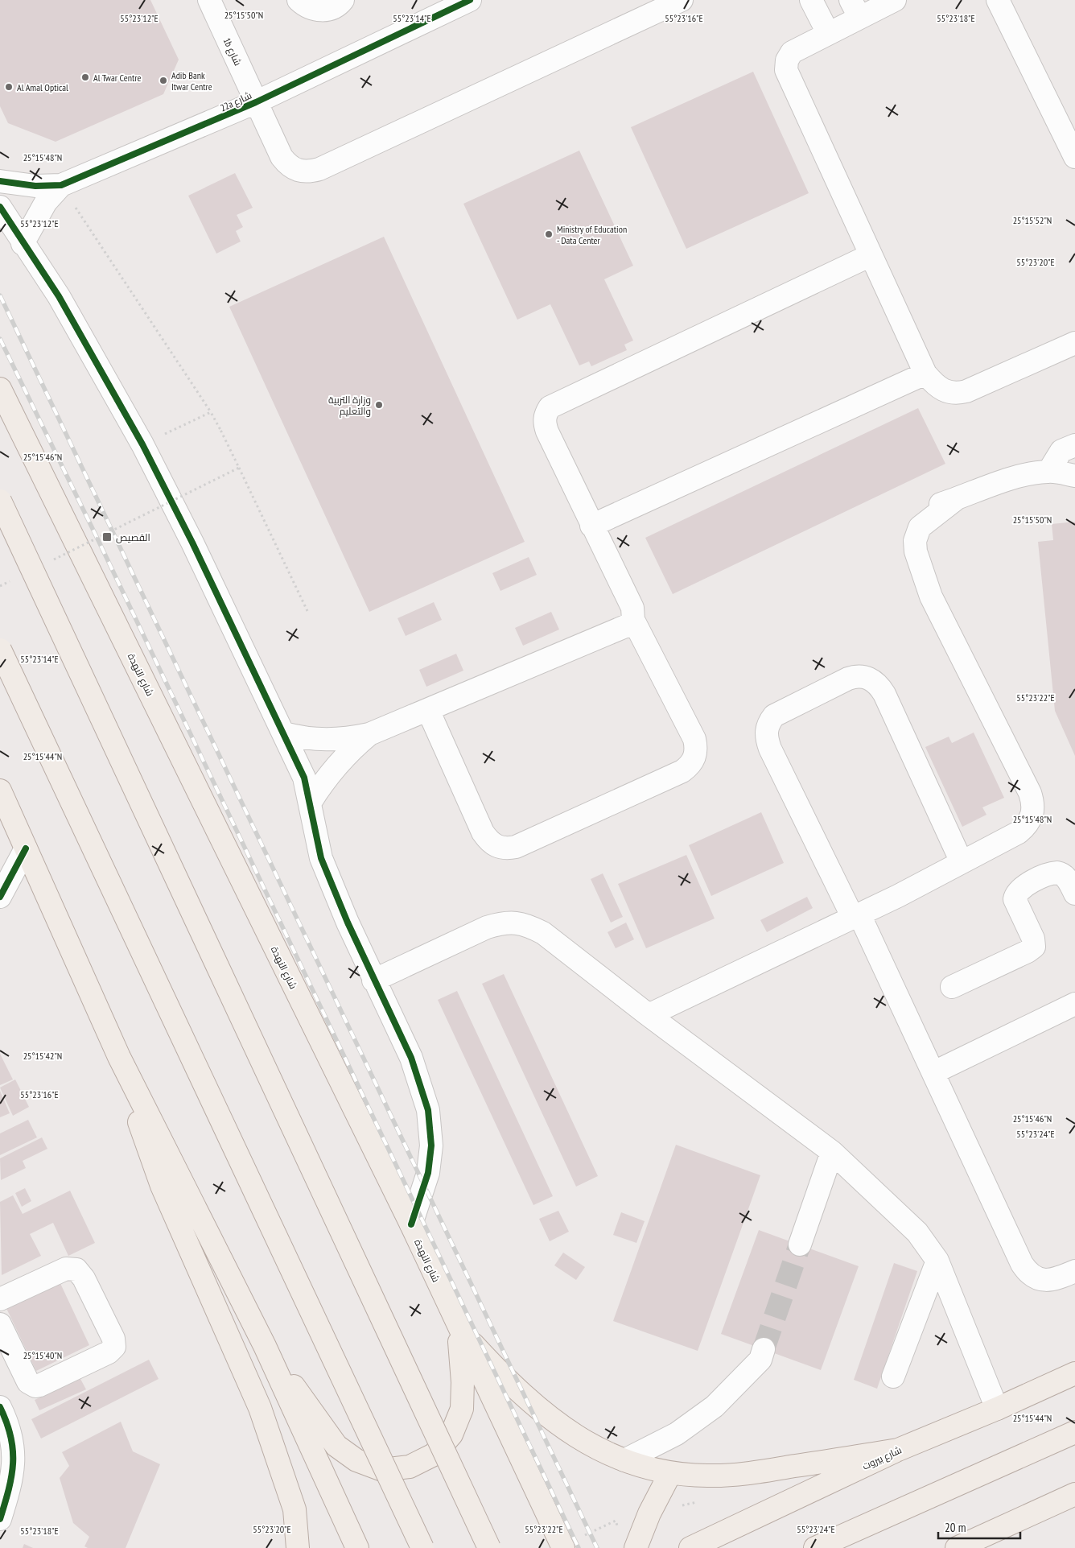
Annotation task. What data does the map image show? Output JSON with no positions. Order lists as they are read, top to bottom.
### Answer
{
  "streets": {
    "main road": ["شارع النهدة", "شارع بيروت"],
    "street": ["1b شارع", "22a شارع"]
  },
  "crossings": [
    ["1b شارع", "22a شارع"]
  ],
  "places": {
    "other": [
      "Al Twar Centre",
      "Adib Bank Itwar Centre",
      "Al Amal Optical",
      "Ministry of Education - Data Center",
      "وزارة التربية والتعليم"
    ],
    "transit": ["القصيص"]
  },
  "scale_bar": "20 m",
  "coordinates": [
    "25°15'50\"N",
    "55°23'12\"E",
    "55°23'14\"E",
    "55°23'16\"E",
    "55°23'18\"E",
    "25°15'48\"N",
    "25°15'52\"N",
    "55°23'20\"E",
    "25°15'46\"N",
    "55°23'22\"E",
    "25°15'44\"N",
    "25°15'42\"N",
    "55°23'24\"E",
    "25°15'40\"N"
  ]
}
